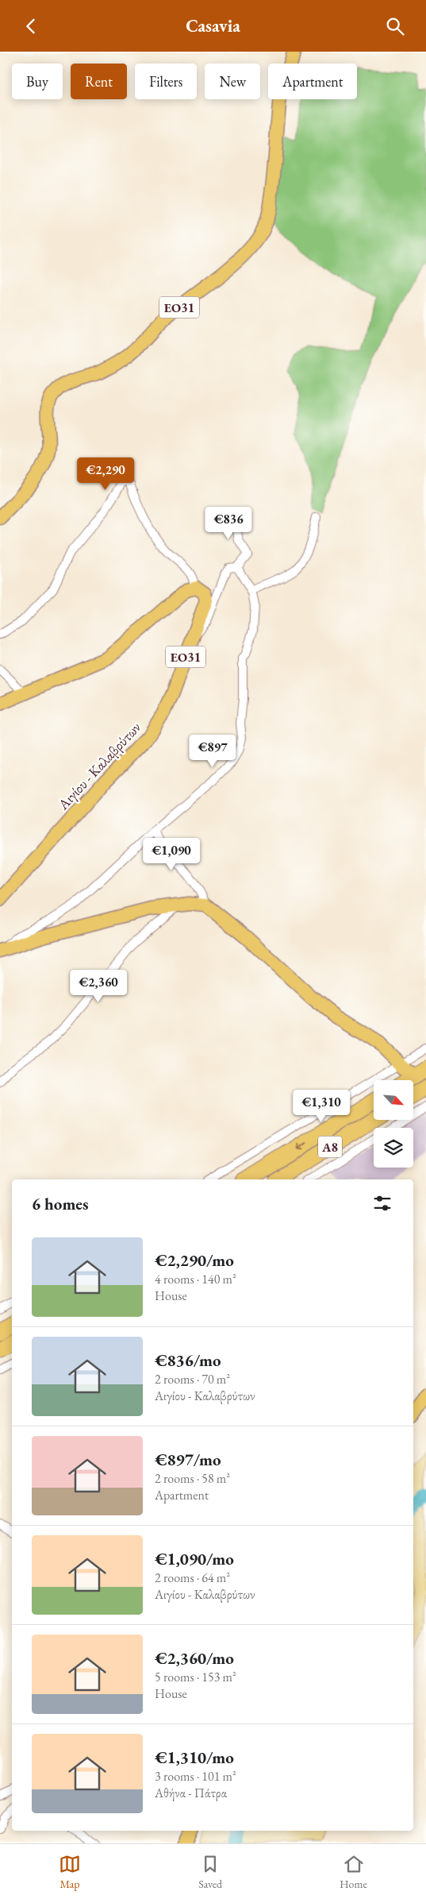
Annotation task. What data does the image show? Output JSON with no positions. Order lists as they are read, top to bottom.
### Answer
{
  "streets": {
    "highway": ["Α8"],
    "main road": ["ΕΟ31", "Αιγίου - Καλαβρύτων"]
  },
  "north": "bottom right",
  "page": {
    "header": "Casavia",
    "chip": [
      "Buy",
      "Rent",
      "Filters",
      "New",
      "Apartment"
    ],
    "price": [
      "€2,290",
      "€836",
      "€897",
      "€1,090",
      "€2,360",
      "€1,310"
    ],
    "heading": "6 homes",
    "list": [
      {
        "name": "€2,290/mo",
        "note": "4 rooms · 140 m² · House"
      },
      {
        "name": "€836/mo",
        "note": "2 rooms · 70 m² · Αιγίου - Καλαβρύτων"
      },
      {
        "name": "€897/mo",
        "note": "2 rooms · 58 m² · Apartment"
      },
      {
        "name": "€1,090/mo",
        "note": "2 rooms · 64 m² · Αιγίου - Καλαβρύτων"
      },
      {
        "name": "€2,360/mo",
        "note": "5 rooms · 153 m² · House"
      },
      {
        "name": "€1,310/mo",
        "note": "3 rooms · 101 m² · Αθήνα - Πάτρα"
      }
    ],
    "tabs": ["Map", "Saved", "Home"]
  }
}
